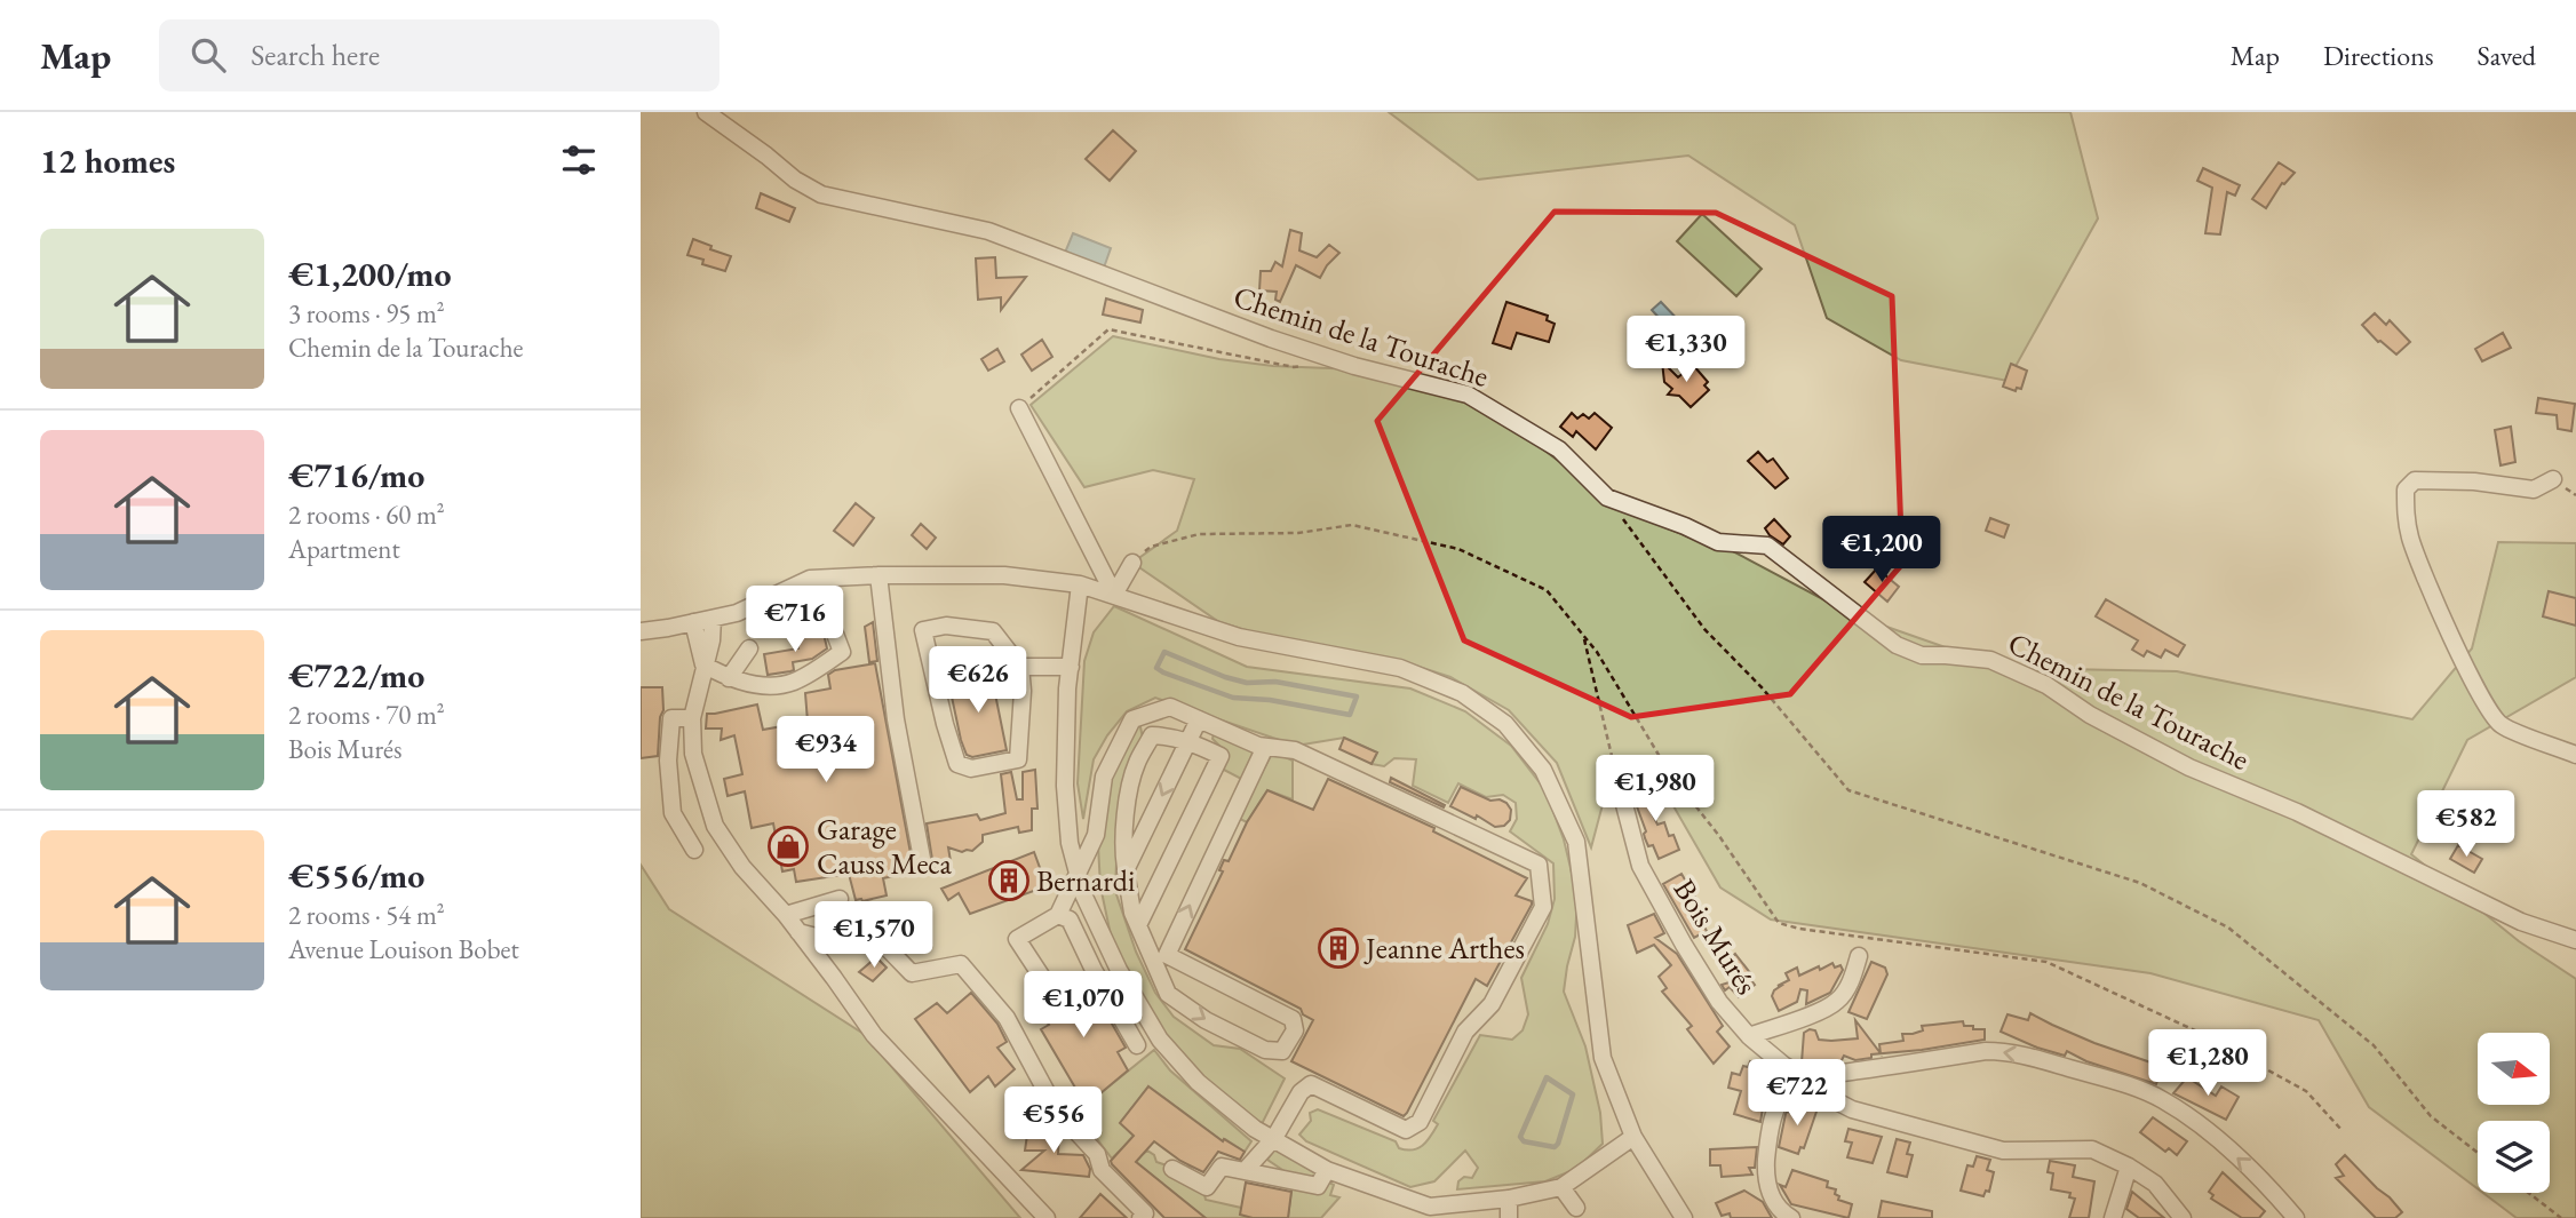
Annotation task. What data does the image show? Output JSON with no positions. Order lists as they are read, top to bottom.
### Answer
{
  "streets": {
    "street": ["Chemin de la Tourache", "Bois Murés"]
  },
  "places": {
    "shop": ["Garage Causs Meca"],
    "building": ["Bernardi", "Jeanne Arthes"]
  },
  "north": "right",
  "page": {
    "header": "Map",
    "search": "Search here",
    "nav": ["Map", "Directions", "Saved"],
    "heading": "12 homes",
    "list": [
      {
        "name": "€1,200/mo",
        "note": "3 rooms · 95 m² · Chemin de la Tourache"
      },
      {
        "name": "€716/mo",
        "note": "2 rooms · 60 m² · Apartment"
      },
      {
        "name": "€722/mo",
        "note": "2 rooms · 70 m² · Bois Murés"
      },
      {
        "name": "€556/mo",
        "note": "2 rooms · 54 m² · Avenue Louison Bobet"
      }
    ],
    "price": [
      "€1,330",
      "€1,200",
      "€716",
      "€626",
      "€934",
      "€1,980",
      "€582",
      "€1,570",
      "€1,070",
      "€1,280",
      "€722",
      "€556"
    ]
  }
}
